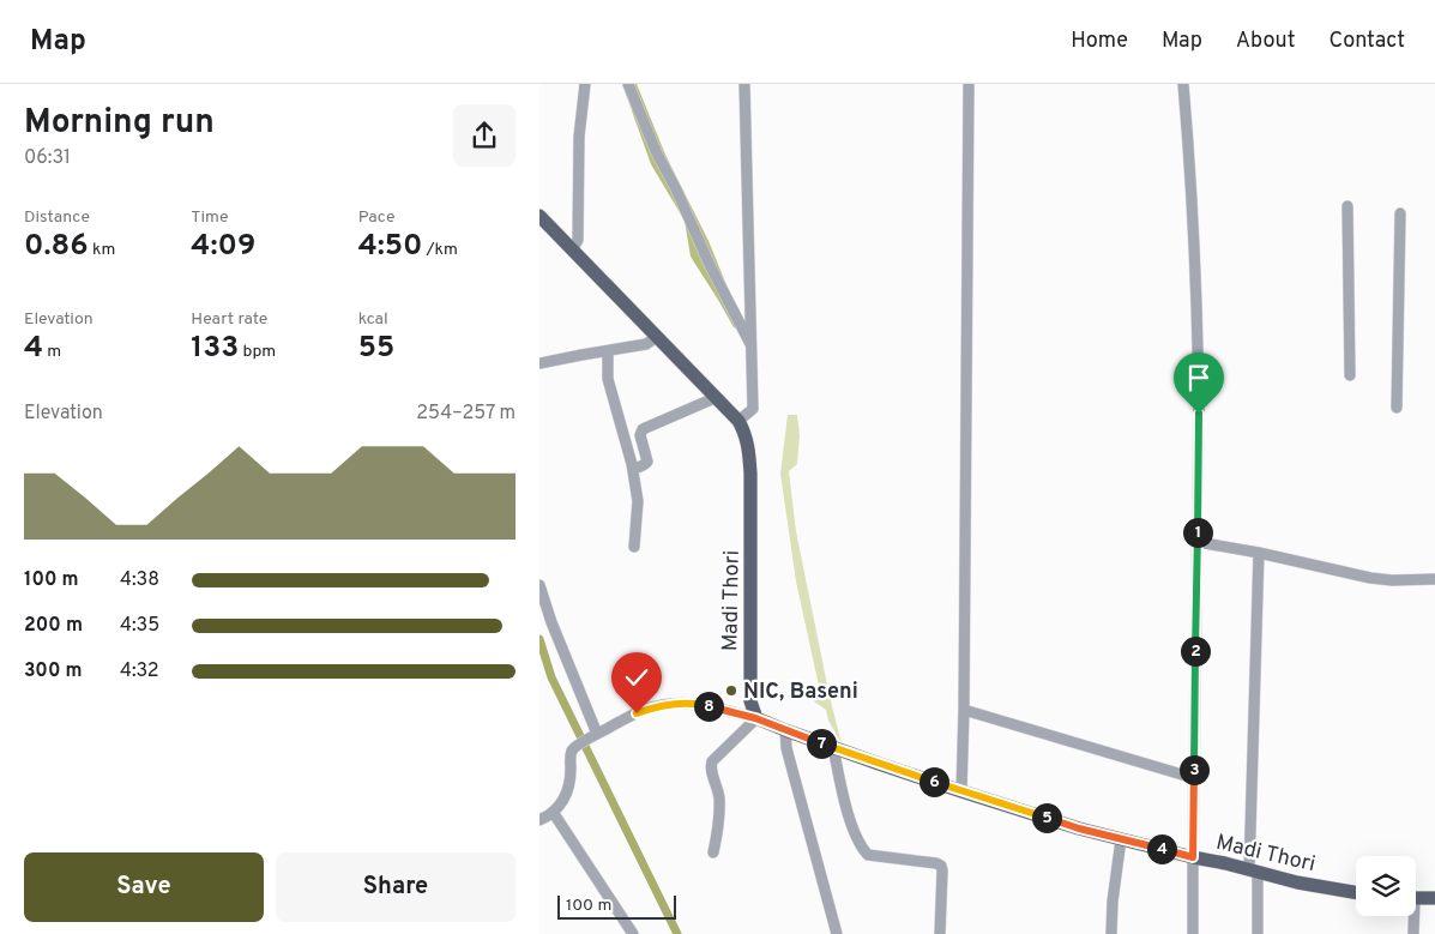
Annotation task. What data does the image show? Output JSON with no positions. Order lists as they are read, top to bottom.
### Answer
{
  "streets": {
    "main road": ["Madi Thori"]
  },
  "places": ["NIC, Baseni"],
  "scale_bar": "100 m",
  "page": {
    "header": "Map",
    "nav": [
      "Home",
      "Map",
      "About",
      "Contact"
    ],
    "heading": ["Morning run", "06:31"],
    "stats": [
      ["Distance", "0.86 km"],
      ["Time", "4:09"],
      ["Pace", "4:50 /km"],
      ["Elevation", "4 m"],
      ["Heart rate", "133 bpm"],
      ["kcal", "55"]
    ],
    "chart": ["Elevation", "254–257 m"],
    "pins": [
      "1",
      "2",
      "8",
      "7",
      "3",
      "6",
      "5",
      "4"
    ],
    "list": [
      {
        "name": "100 m",
        "note": "4:38"
      },
      {
        "name": "200 m",
        "note": "4:35"
      },
      {
        "name": "300 m",
        "note": "4:32"
      }
    ],
    "buttons": ["Save", "Share"],
    "scale": "100 m"
  }
}
